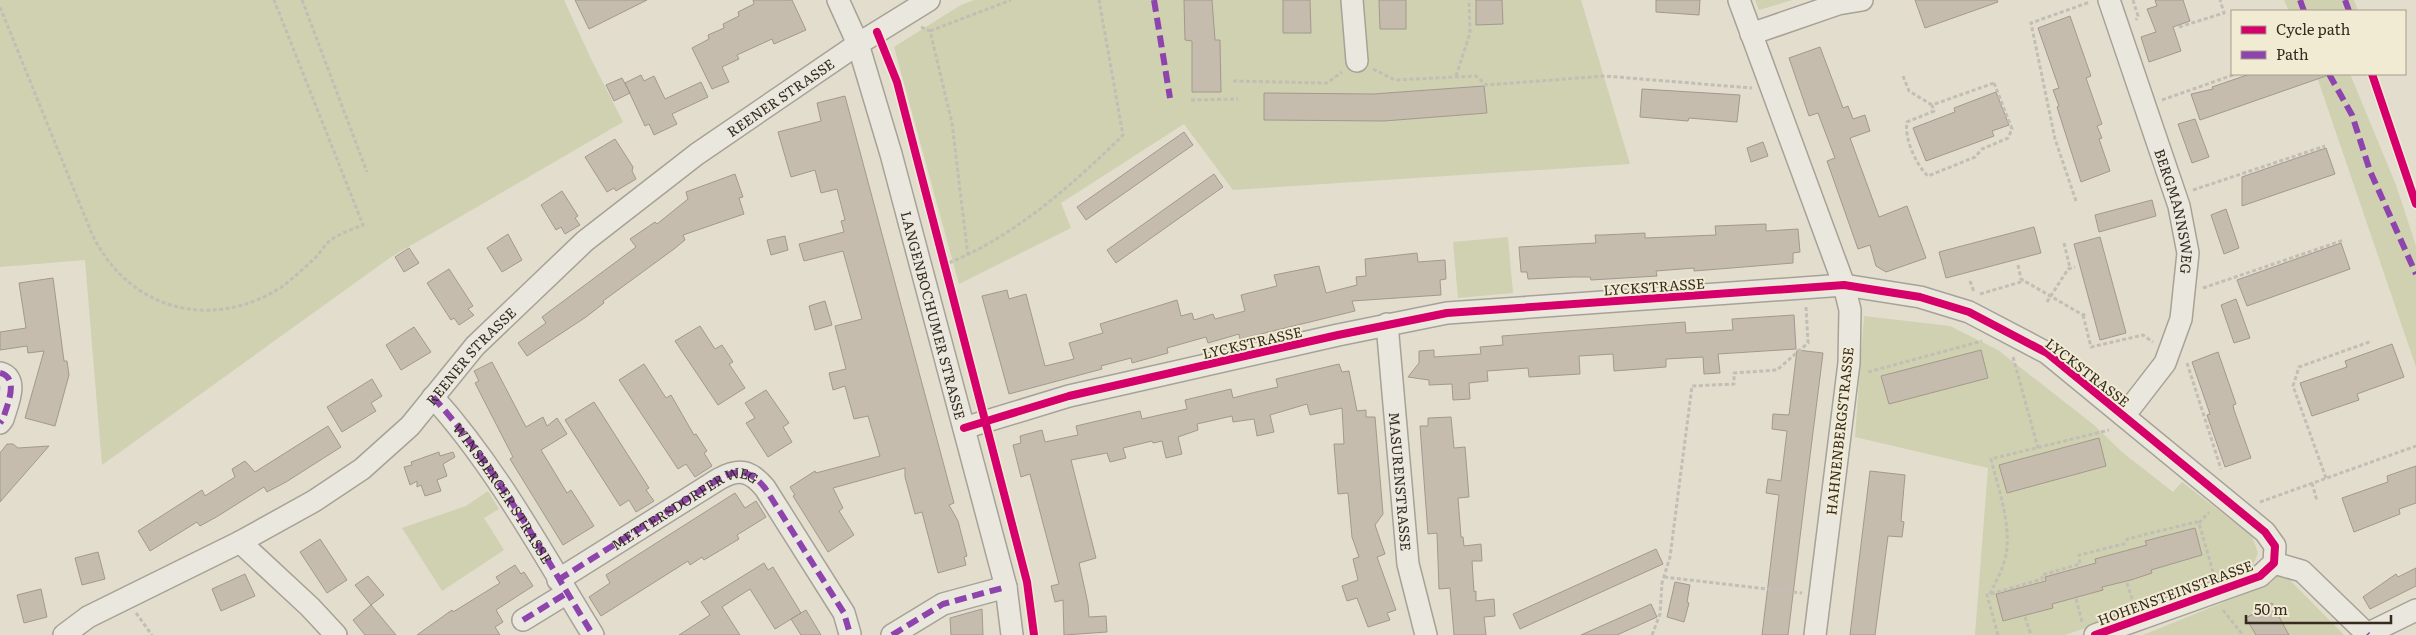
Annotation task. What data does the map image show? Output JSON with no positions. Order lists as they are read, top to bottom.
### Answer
{
  "streets": {
    "street": [
      "REENER STRASSE",
      "BERGMANNSWEG",
      "LYCKSTRASSE",
      "LANGENBOCHUMER STRASSE",
      "HAHNENBERGSTRASSE",
      "MASURENSTRASSE",
      "WINSBERGER STRASSE",
      "METTERSDORFER WEG",
      "HOHENSTEINSTRASSE"
    ]
  },
  "crossings": [
    ["REENER STRASSE", "LANGENBOCHUMER STRASSE"],
    ["REENER STRASSE", "WINSBERGER STRASSE"],
    ["BERGMANNSWEG", "LYCKSTRASSE"],
    ["LYCKSTRASSE", "LANGENBOCHUMER STRASSE"],
    ["LYCKSTRASSE", "HAHNENBERGSTRASSE"],
    ["LYCKSTRASSE", "MASURENSTRASSE"],
    ["LYCKSTRASSE", "HOHENSTEINSTRASSE"],
    ["WINSBERGER STRASSE", "METTERSDORFER WEG"]
  ],
  "legend": ["Cycle path", "Path"],
  "scale_bar": "50 m"
}
